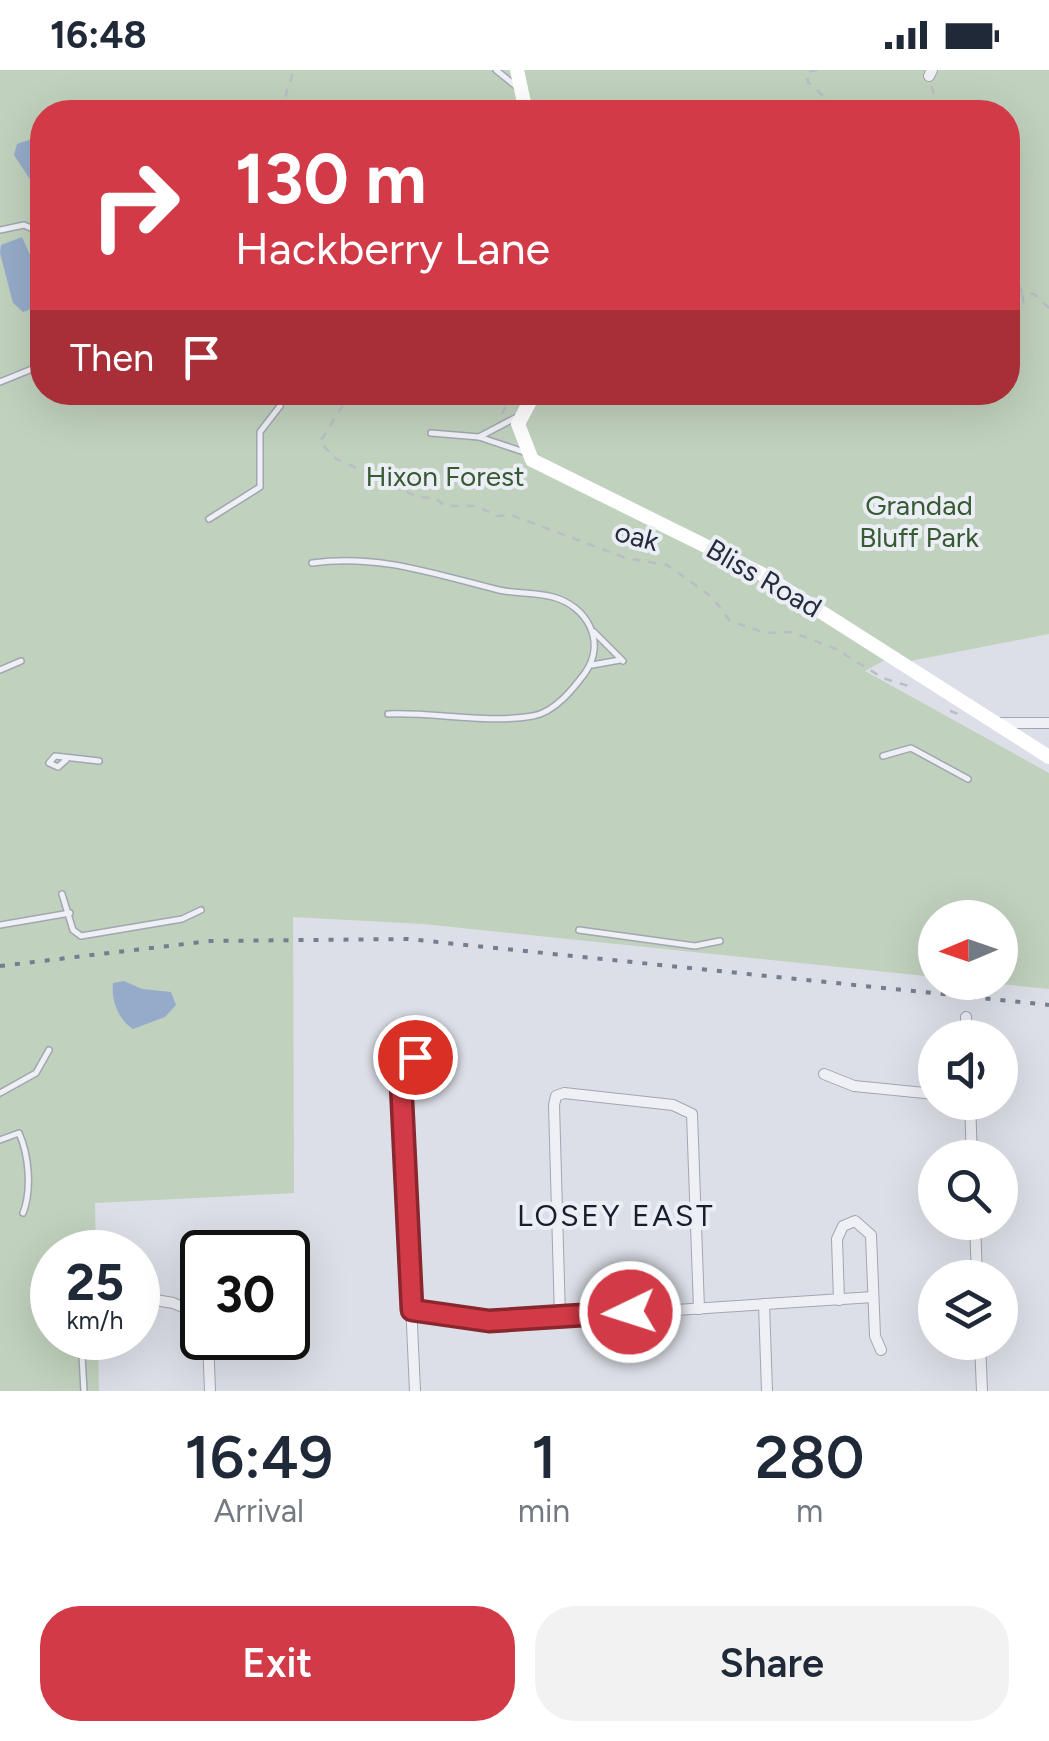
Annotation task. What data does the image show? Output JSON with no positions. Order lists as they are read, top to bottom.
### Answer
{
  "streets": {
    "street": ["Bliss Road"],
    "path": ["oak"]
  },
  "districts": ["LOSEY EAST"],
  "parks": ["Hixon Forest", "Grandad Bluff Park"],
  "north": "left",
  "page": {
    "status": "16:48",
    "turn": ["130 m", "Hackberry Lane"],
    "then": "Then",
    "speed": "25 km/h",
    "limit": "30",
    "eta": [
      "16:49",
      "Arrival",
      "1",
      "min",
      "280",
      "m"
    ],
    "buttons": ["Exit", "Share"]
  }
}
